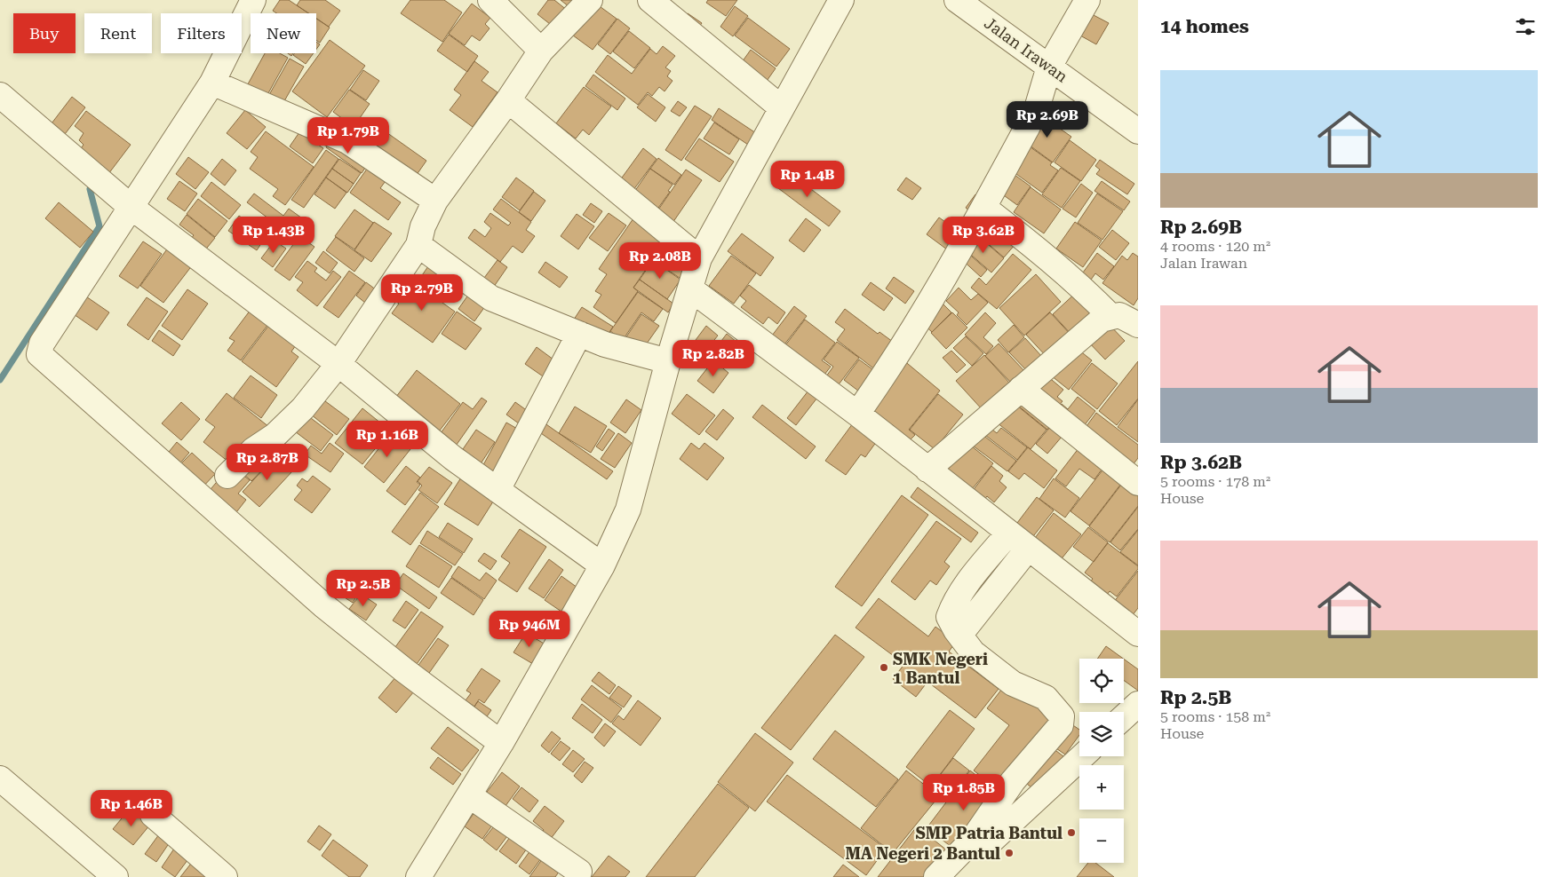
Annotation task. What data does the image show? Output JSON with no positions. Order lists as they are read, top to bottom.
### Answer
{
  "streets": {
    "street": ["Jalan Irawan"]
  },
  "places": ["SMK Negeri 1 Bantul", "SMP Patria Bantul", "MA Negeri 2 Bantul"],
  "page": {
    "heading": "14 homes",
    "chip": [
      "Buy",
      "Rent",
      "Filters",
      "New"
    ],
    "list": [
      {
        "name": "Rp 2.69B",
        "note": "4 rooms · 120 m² · Jalan Irawan"
      },
      {
        "name": "Rp 3.62B",
        "note": "5 rooms · 178 m² · House"
      },
      {
        "name": "Rp 2.5B",
        "note": "5 rooms · 158 m² · House"
      }
    ],
    "price": [
      "Rp 2.69B",
      "Rp 1.79B",
      "Rp 1.4B",
      "Rp 1.43B",
      "Rp 3.62B",
      "Rp 2.08B",
      "Rp 2.79B",
      "Rp 2.82B",
      "Rp 1.16B",
      "Rp 2.87B",
      "Rp 2.5B",
      "Rp 946M",
      "Rp 1.85B",
      "Rp 1.46B"
    ],
    "map_buttons": ["+", "−"]
  }
}
